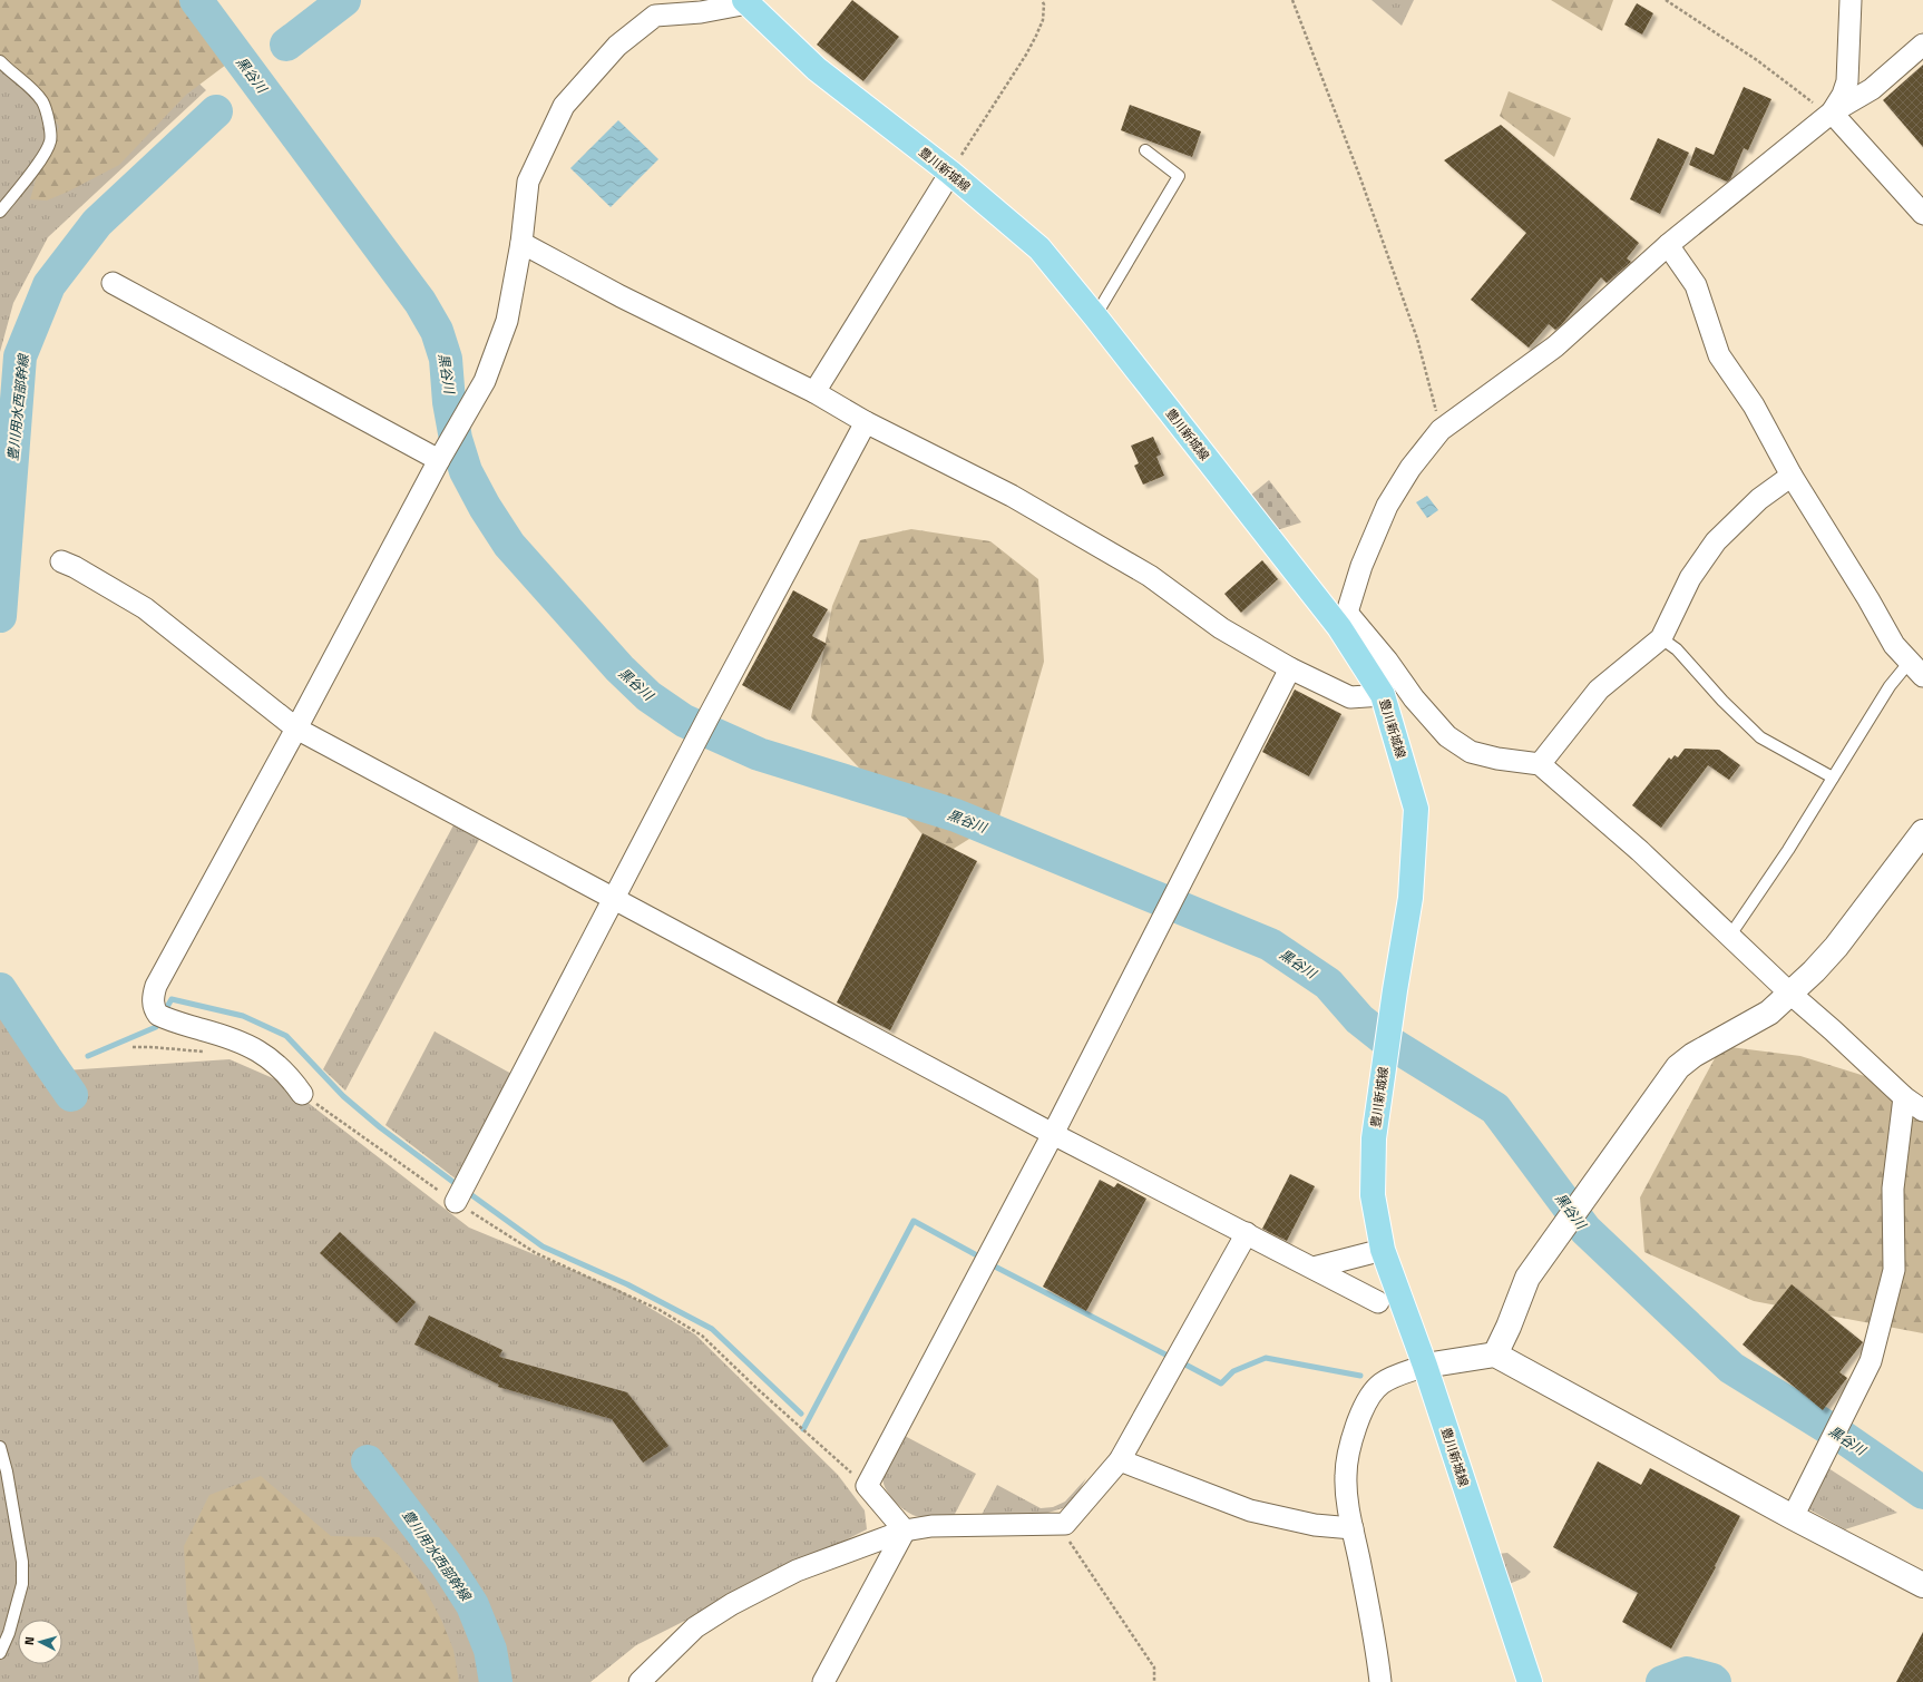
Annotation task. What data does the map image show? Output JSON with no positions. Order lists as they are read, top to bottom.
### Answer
{
  "streets": {
    "main road": ["豊川新城線"]
  },
  "water": ["黒谷川", "豊川用水西部幹線"],
  "north": "left"
}
